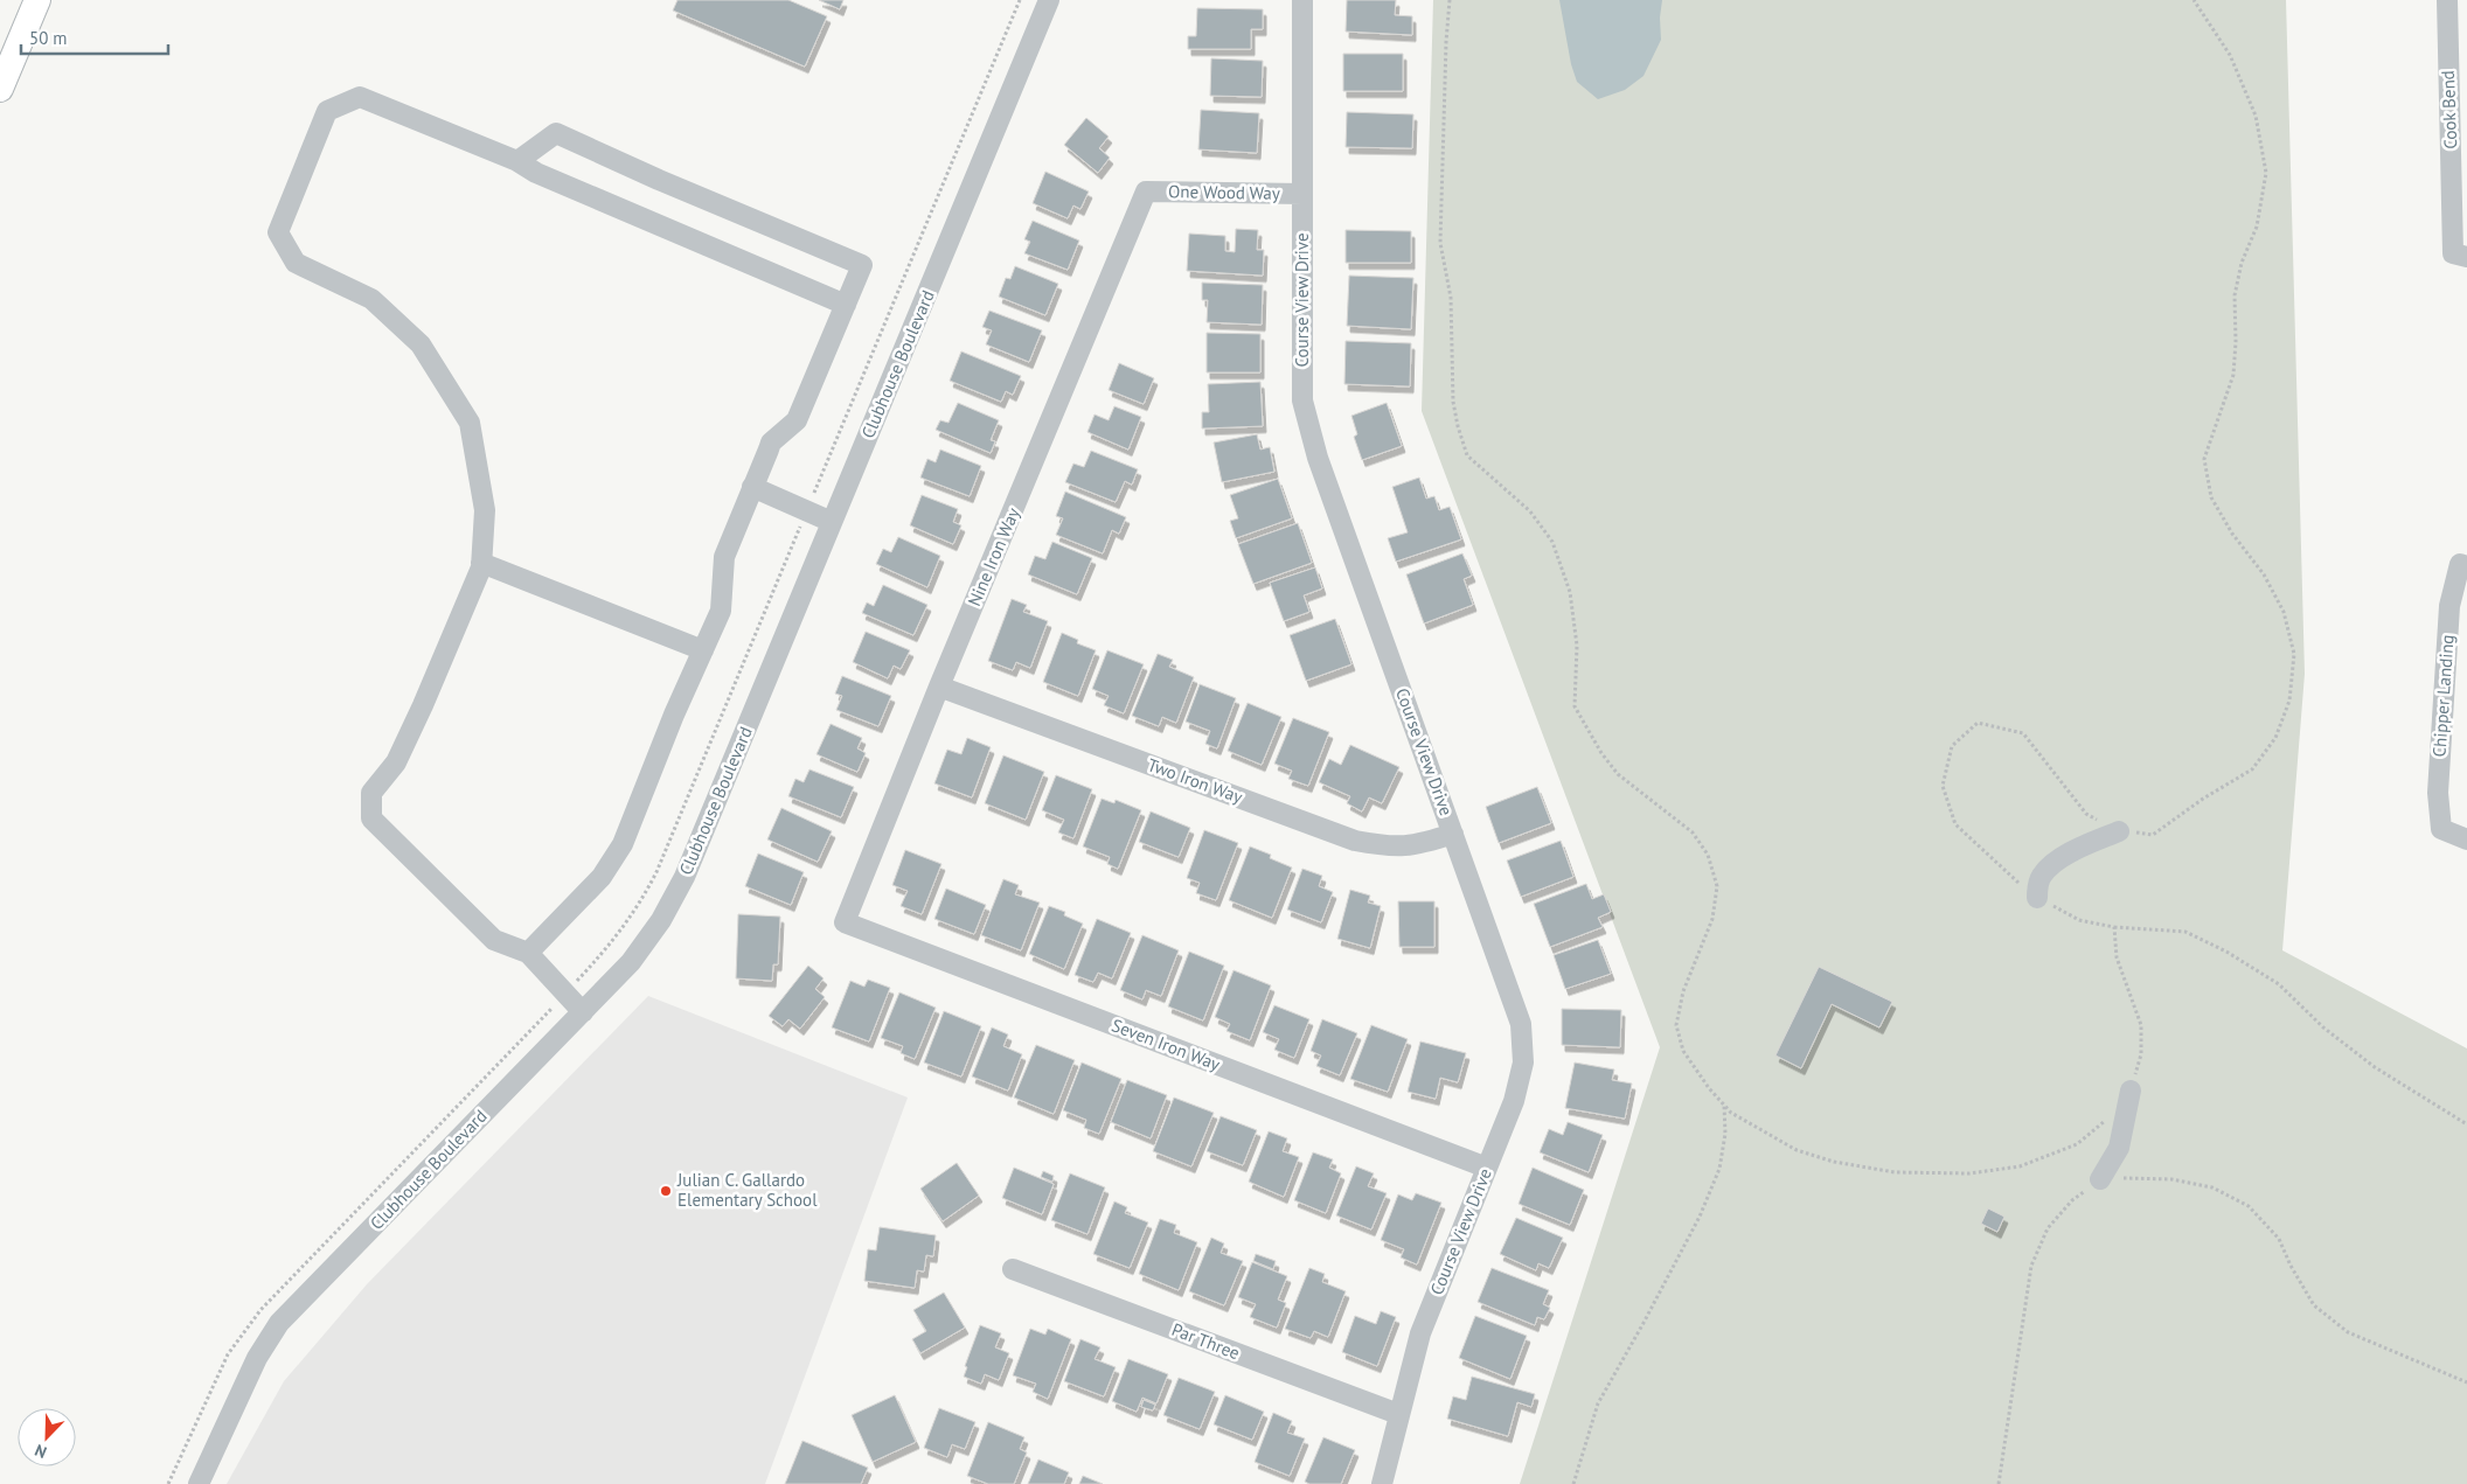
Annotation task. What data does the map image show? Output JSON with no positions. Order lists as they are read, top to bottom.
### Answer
{
  "streets": {
    "street": [
      "Cook Bend",
      "One Wood Way",
      "Course View Drive",
      "Clubhouse Boulevard",
      "Nine Iron Way",
      "Chipper Landing",
      "Two Iron Way",
      "Seven Iron Way",
      "Par Three"
    ]
  },
  "crossings": [
    ["One Wood Way", "Course View Drive"],
    ["One Wood Way", "Nine Iron Way"],
    ["Course View Drive", "Two Iron Way"],
    ["Course View Drive", "Seven Iron Way"],
    ["Course View Drive", "Par Three"],
    ["Nine Iron Way", "Two Iron Way"],
    ["Nine Iron Way", "Seven Iron Way"]
  ],
  "places": ["Julian C. Gallardo Elementary School"],
  "scale_bar": "50 m",
  "north": "bottom left"
}
